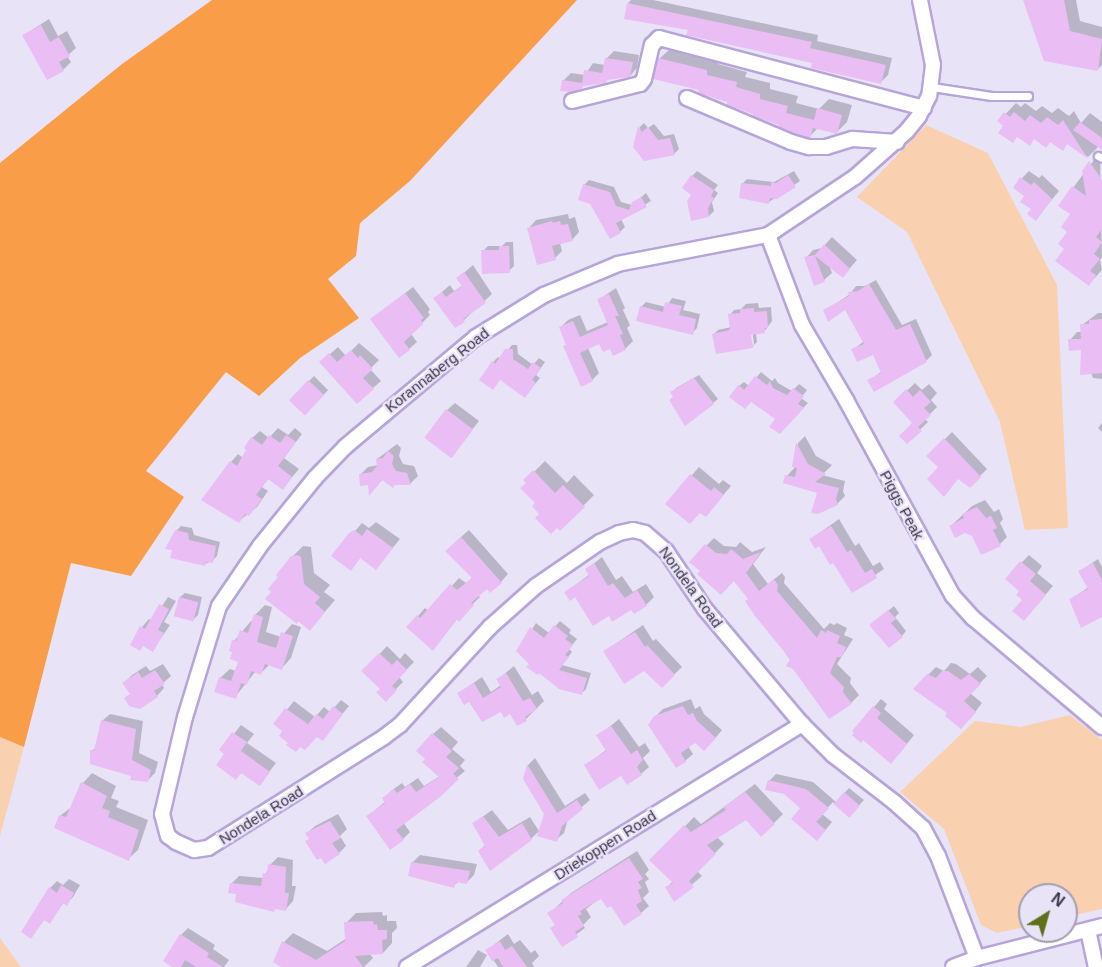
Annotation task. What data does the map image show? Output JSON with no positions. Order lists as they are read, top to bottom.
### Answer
{
  "streets": {
    "street": [
      "Korannaberg Road",
      "Piggs Peak",
      "Nondela Road",
      "Driekoppen Road"
    ]
  },
  "crossings": [
    ["Korannaberg Road", "Piggs Peak"],
    ["Korannaberg Road", "Nondela Road"],
    ["Nondela Road", "Driekoppen Road"]
  ],
  "north": "top right"
}
